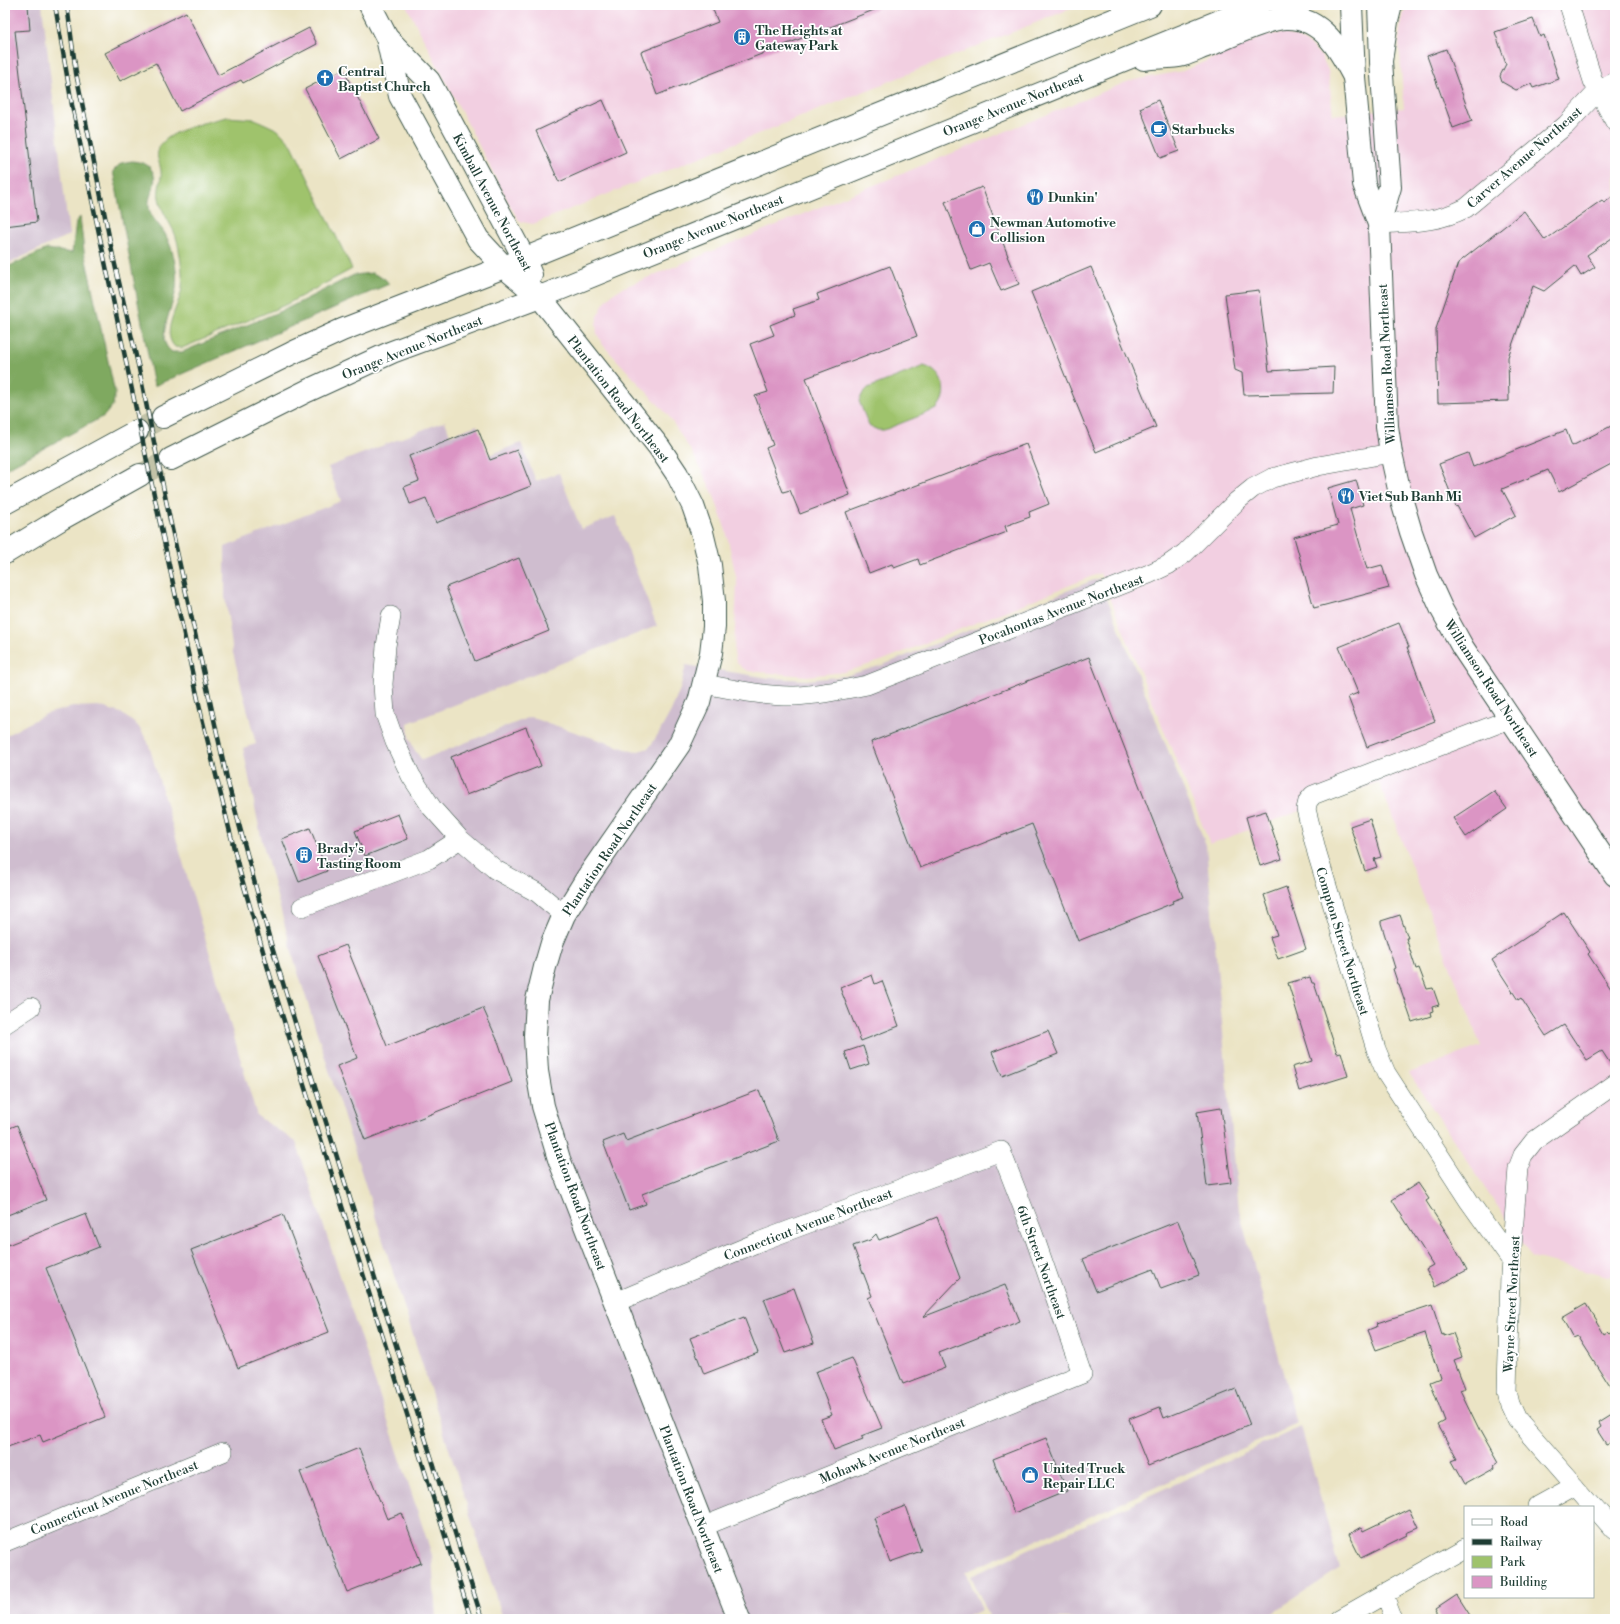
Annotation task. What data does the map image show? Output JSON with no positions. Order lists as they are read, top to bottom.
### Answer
{
  "streets": {
    "main road": [
      "Orange Avenue Northeast",
      "Kimball Avenue Northeast",
      "Williamson Road Northeast",
      "Plantation Road Northeast"
    ],
    "street": [
      "Carver Avenue Northeast",
      "Pocahontas Avenue Northeast",
      "Compton Street Northeast",
      "Connecticut Avenue Northeast",
      "6th Street Northeast",
      "Wayne Street Northeast",
      "Mohawk Avenue Northeast"
    ]
  },
  "crossings": [
    ["Orange Avenue Northeast", "Kimball Avenue Northeast"],
    ["Orange Avenue Northeast", "Plantation Road Northeast"],
    ["Carver Avenue Northeast", "Williamson Road Northeast"],
    ["Kimball Avenue Northeast", "Plantation Road Northeast"],
    ["Williamson Road Northeast", "Pocahontas Avenue Northeast"],
    ["Williamson Road Northeast", "Compton Street Northeast"],
    ["Plantation Road Northeast", "Pocahontas Avenue Northeast"],
    ["Plantation Road Northeast", "Connecticut Avenue Northeast"],
    ["Plantation Road Northeast", "Mohawk Avenue Northeast"],
    ["Compton Street Northeast", "Wayne Street Northeast"],
    ["Connecticut Avenue Northeast", "6th Street Northeast"],
    ["6th Street Northeast", "Mohawk Avenue Northeast"]
  ],
  "places": {
    "building": ["The Heights at Gateway Park", "Brady's Tasting Room"],
    "church": ["Central Baptist Church"],
    "cafe": ["Starbucks"],
    "restaurant": ["Dunkin'", "Viet Sub Banh Mi"],
    "shop": ["Newman Automotive Collision", "United Truck Repair LLC"]
  },
  "legend": [
    "Road",
    "Railway",
    "Park",
    "Building"
  ]
}
